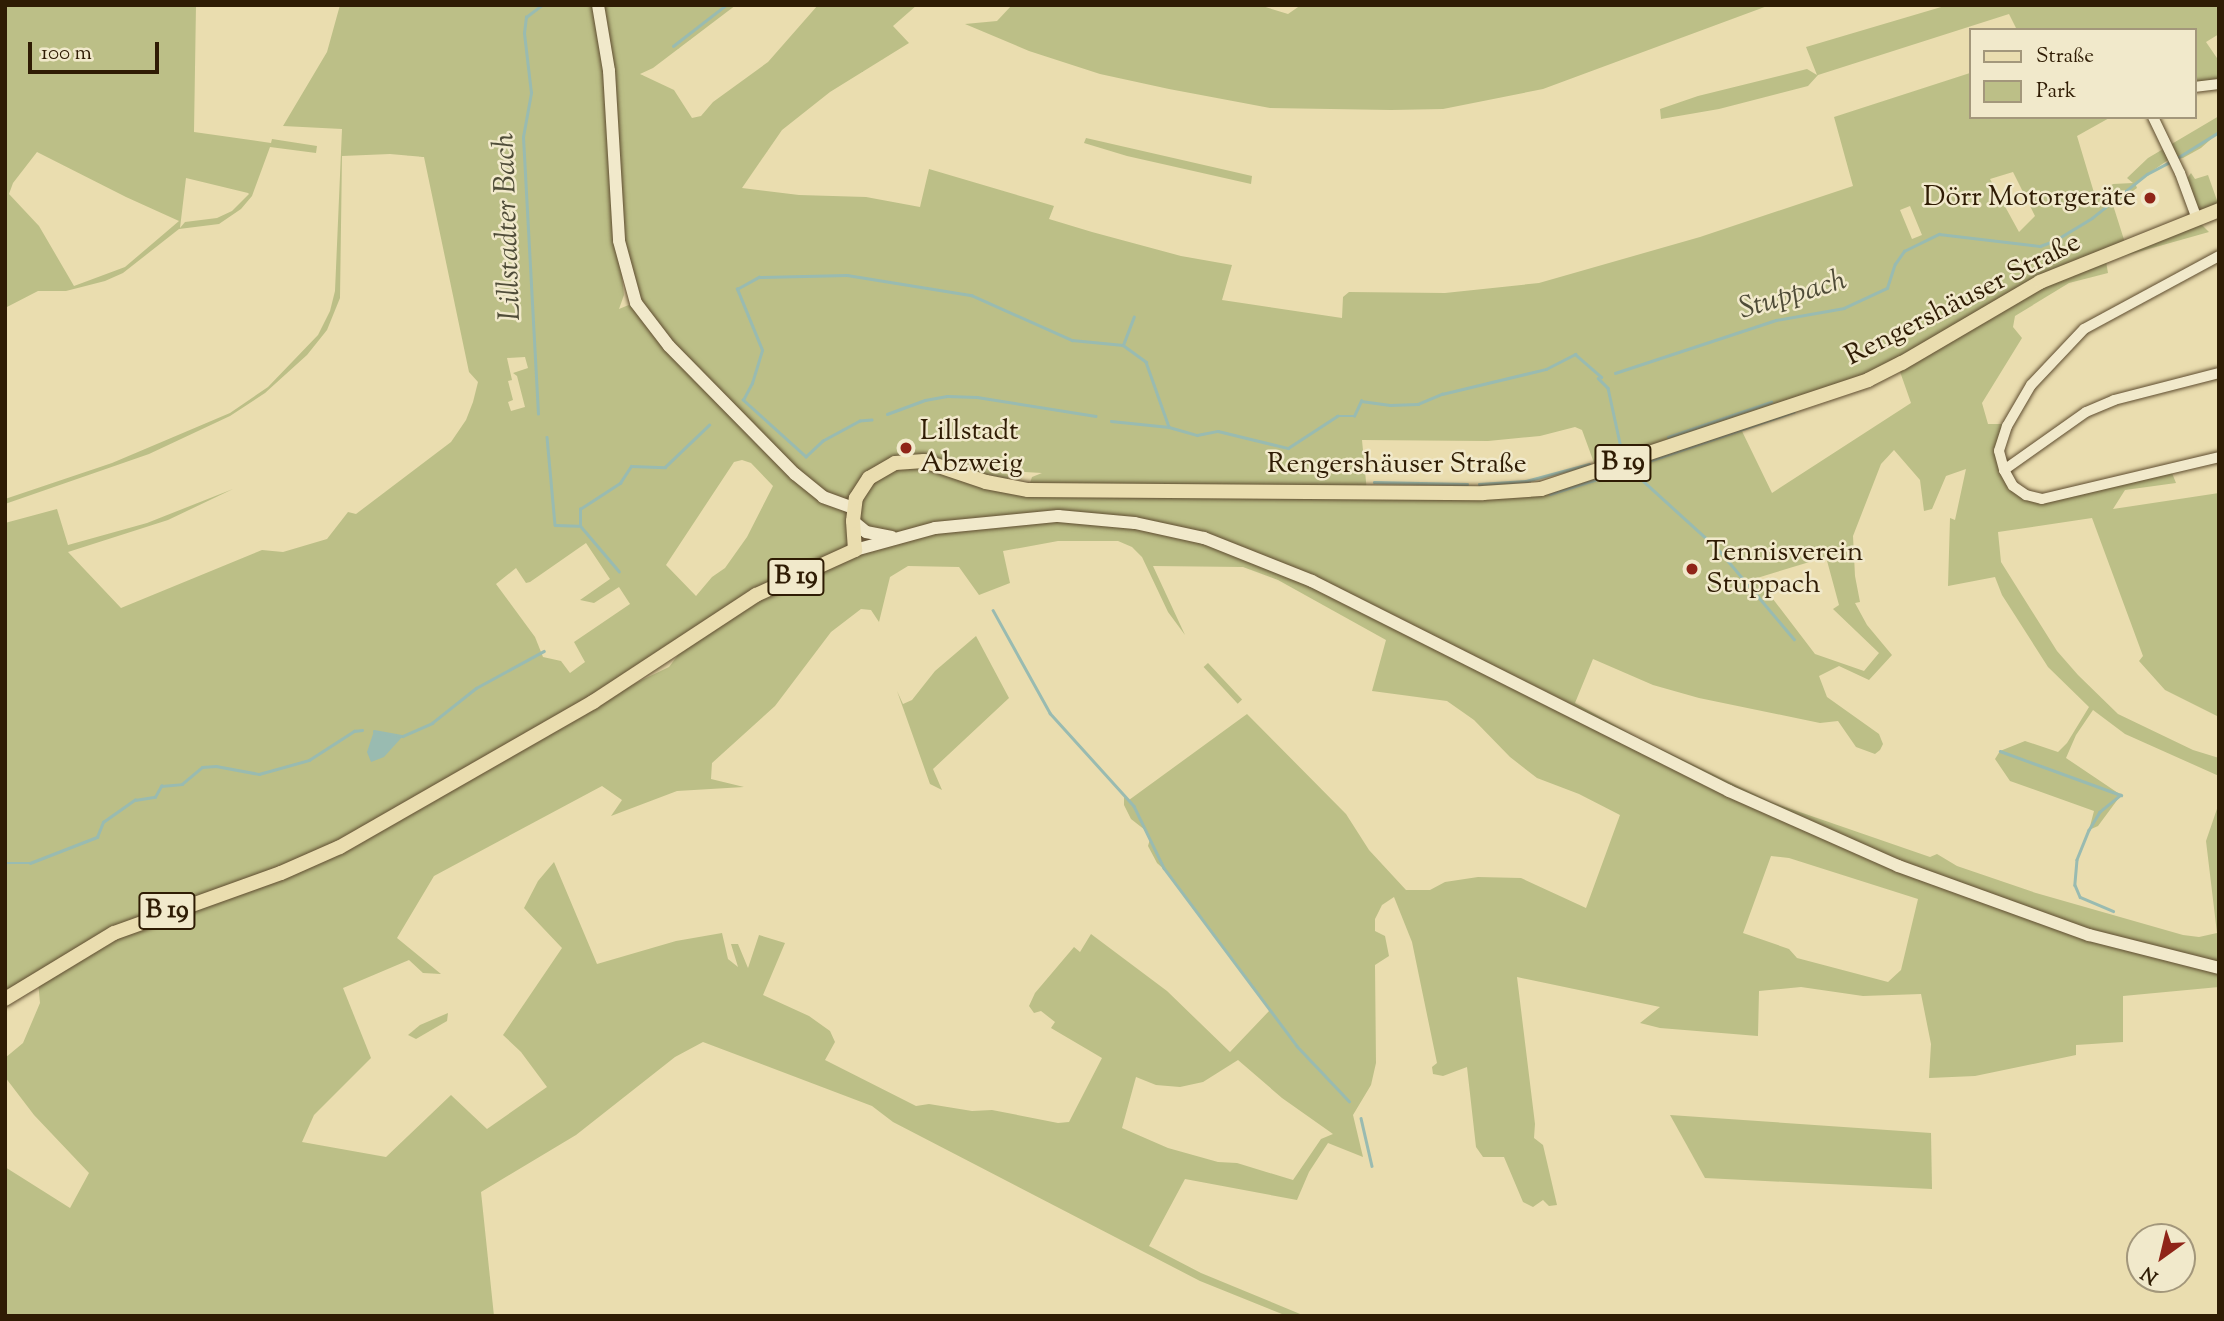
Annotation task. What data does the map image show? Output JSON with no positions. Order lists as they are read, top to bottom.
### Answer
{
  "streets": {
    "main road": ["Rengershäuser Straße", "B 19"]
  },
  "crossings": [
    ["Rengershäuser Straße", "B 19"]
  ],
  "water": ["Lillstadter Bach", "Stuppach"],
  "places": ["Dörr Motorgeräte", "Lillstadt Abzweig", "Tennisverein Stuppach"],
  "legend": ["Straße", "Park"],
  "scale_bar": "100 m",
  "north": "bottom left"
}
